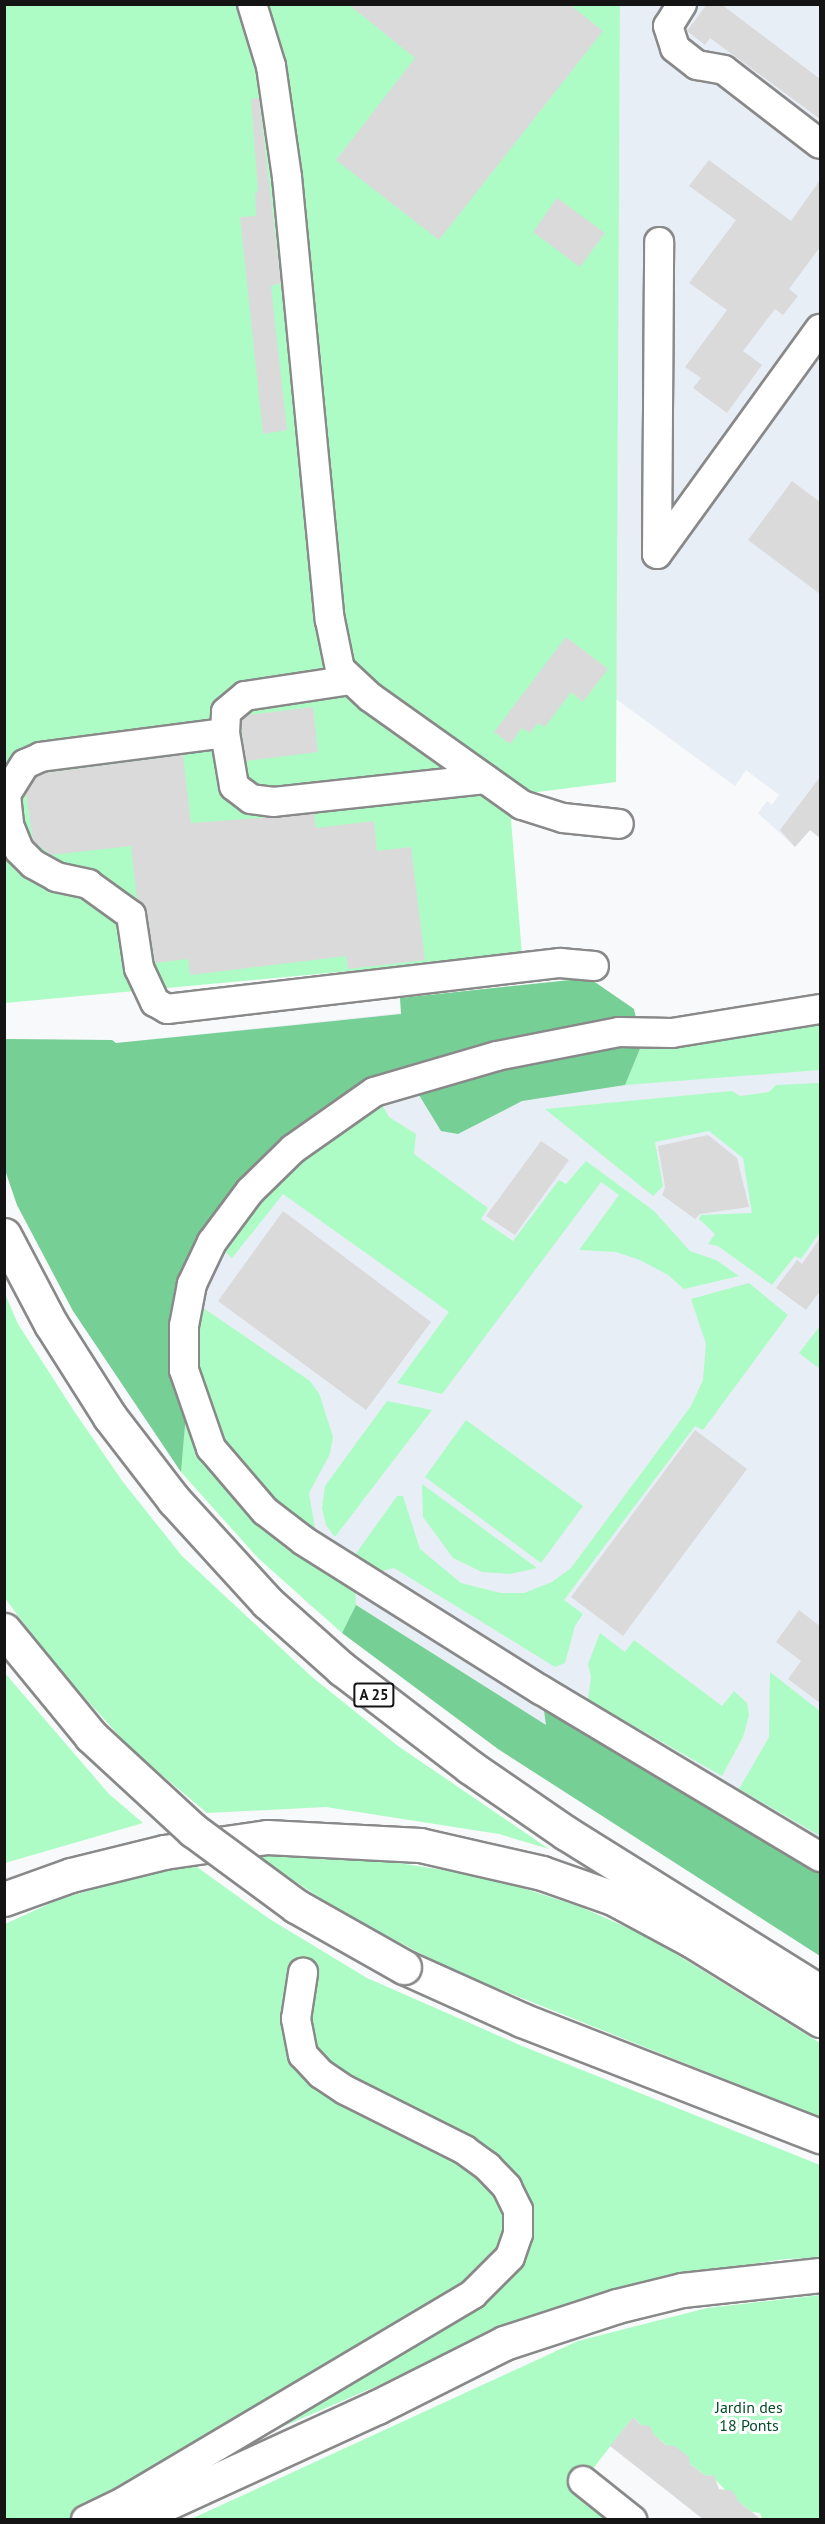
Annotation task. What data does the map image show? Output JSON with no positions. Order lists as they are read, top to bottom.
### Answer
{
  "streets": {
    "highway": ["A 25"]
  },
  "parks": ["Jardin des 18 Ponts"]
}
